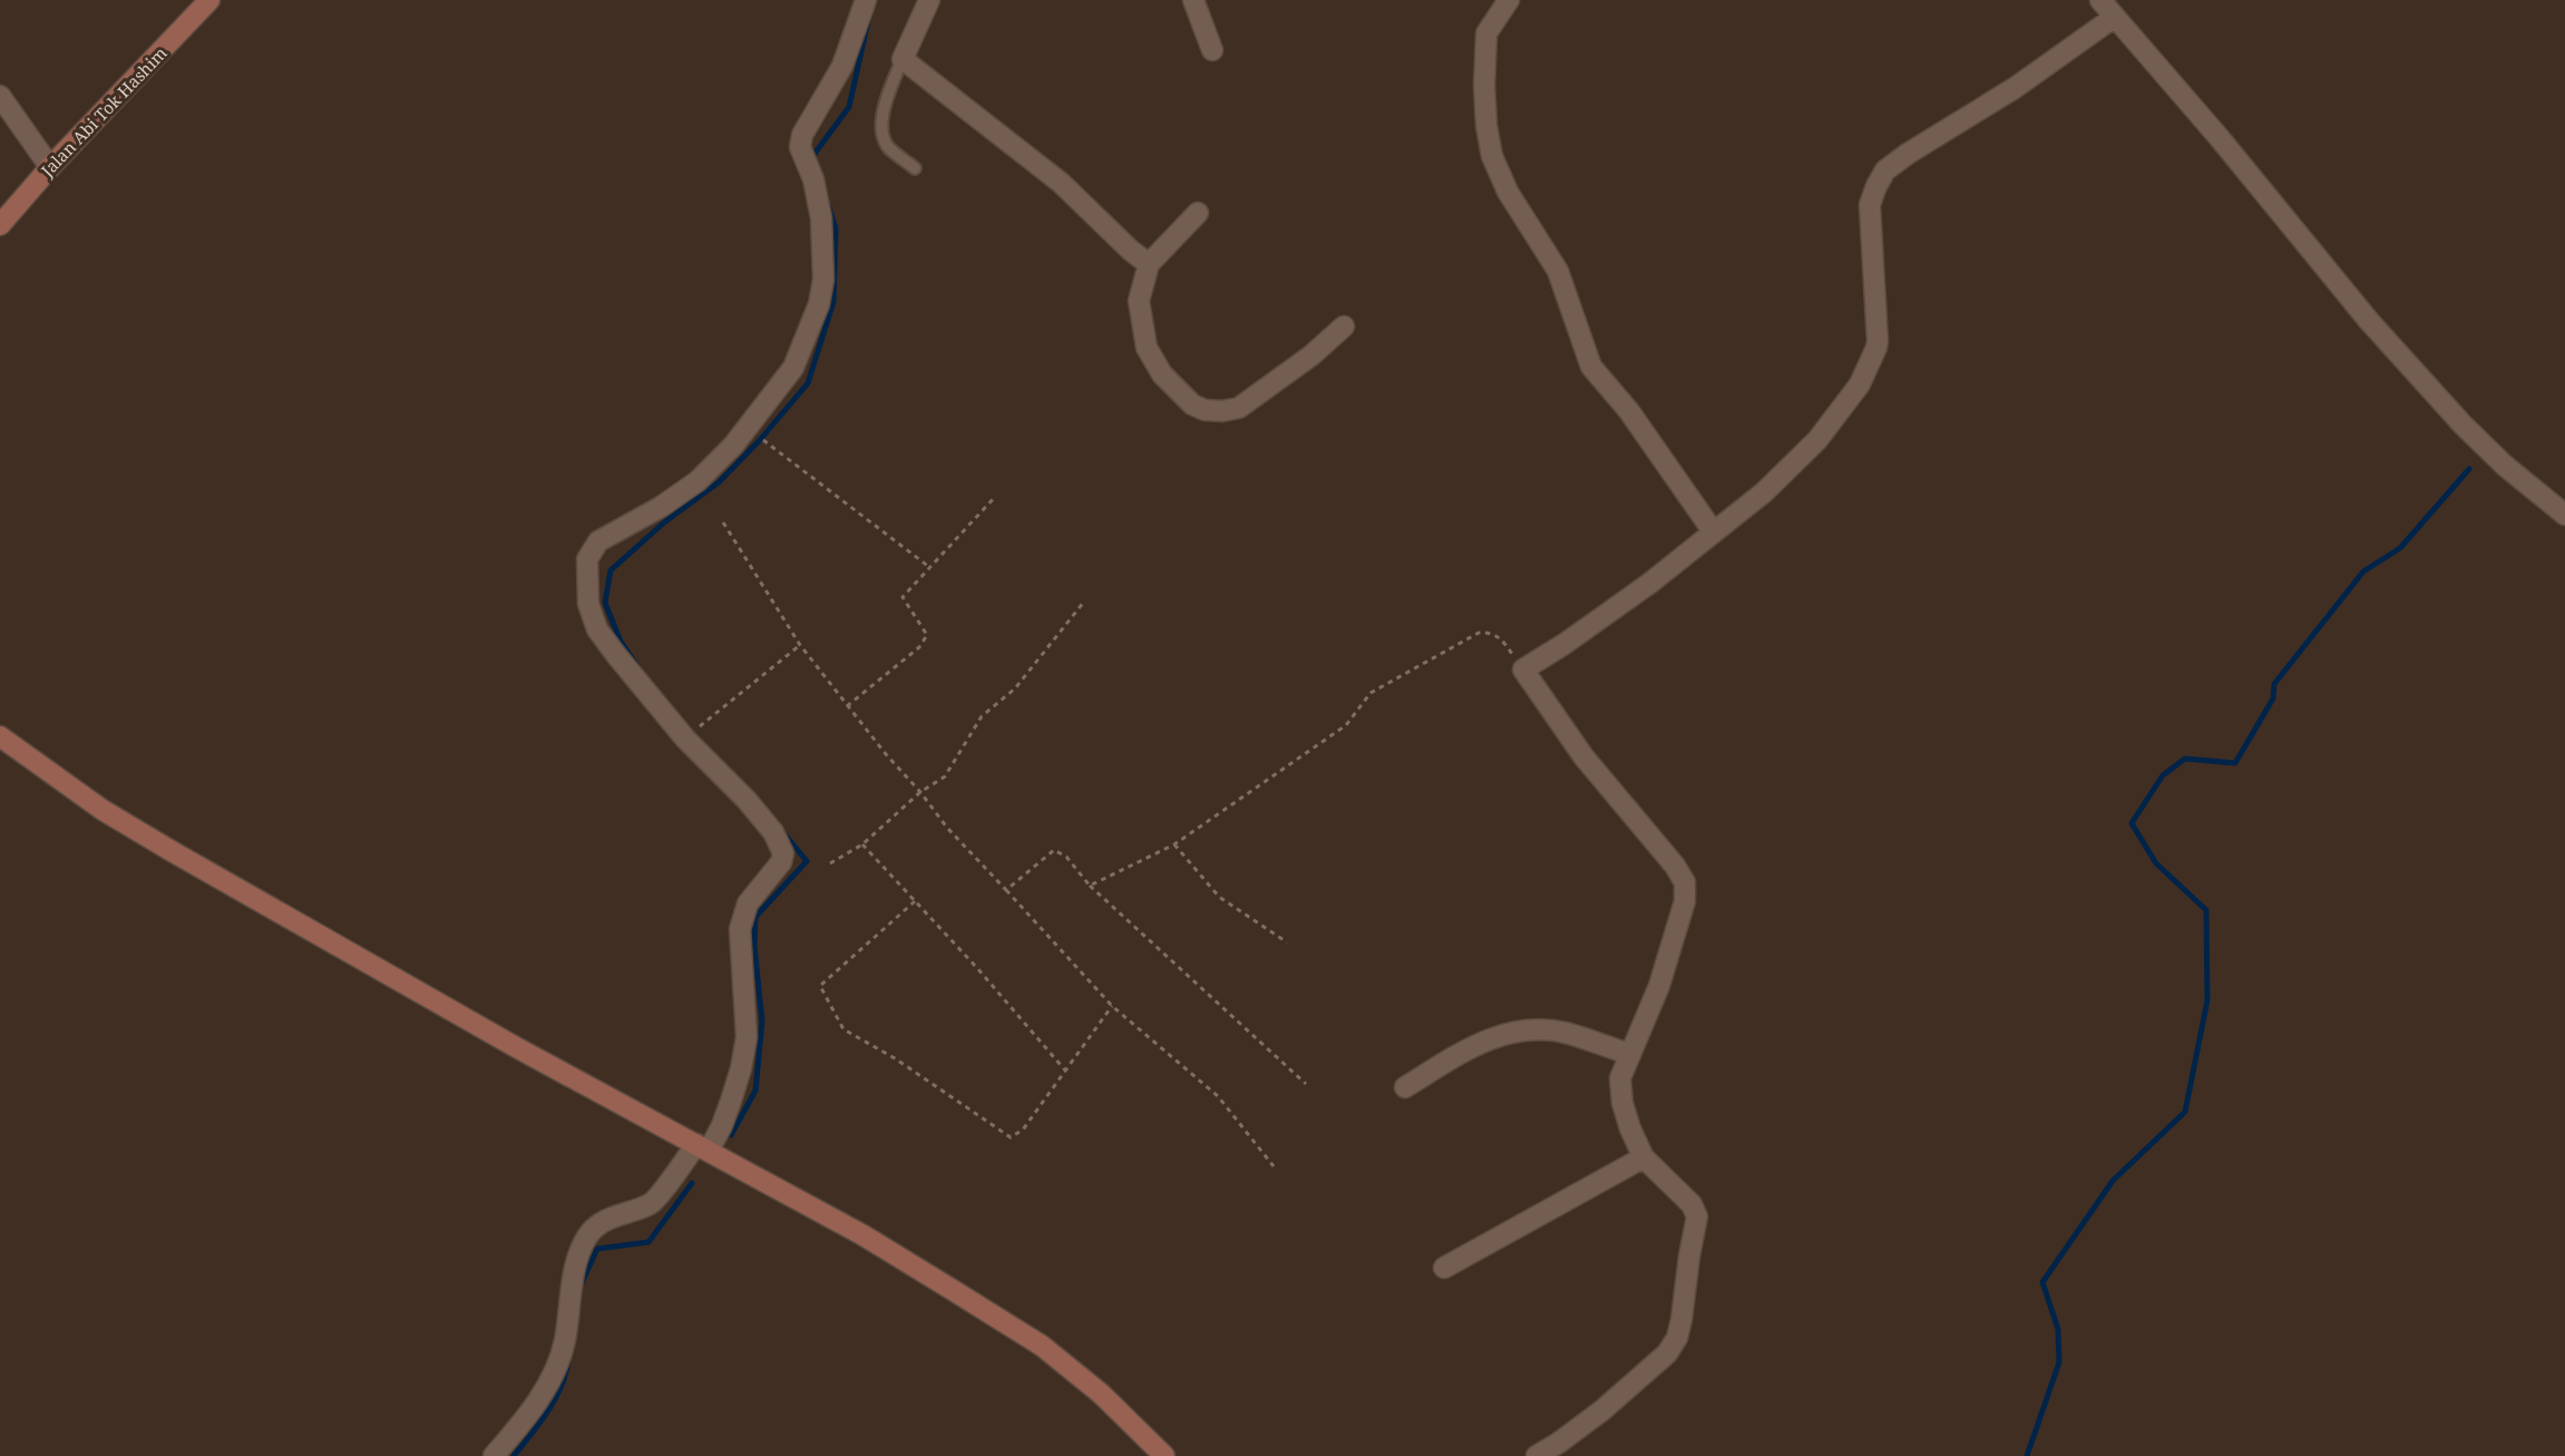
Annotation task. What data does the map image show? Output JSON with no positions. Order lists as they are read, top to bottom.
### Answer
{
  "streets": {
    "street": ["Jalan Abi Tok Hashim"]
  }
}
